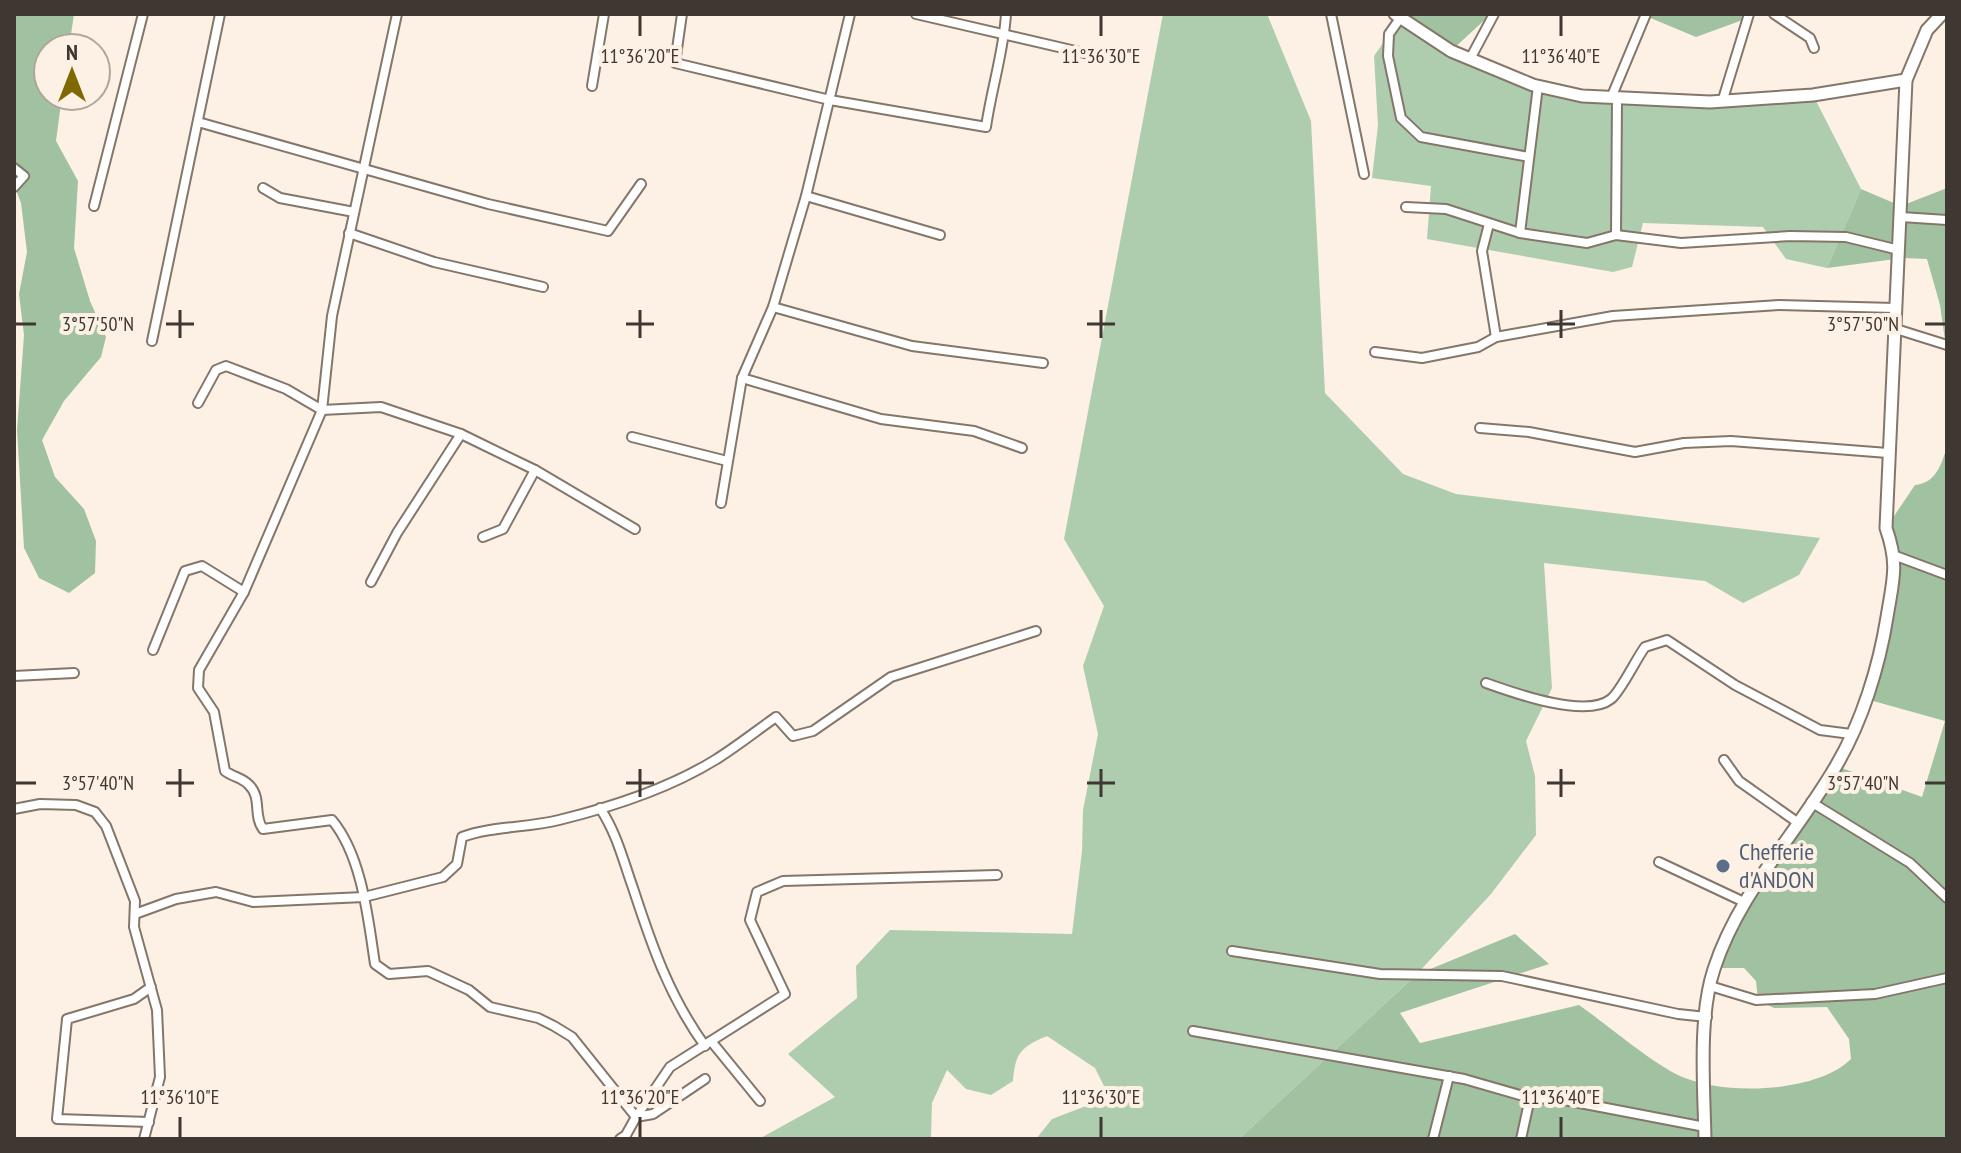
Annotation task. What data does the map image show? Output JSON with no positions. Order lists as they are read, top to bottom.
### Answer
{
  "places": ["Chefferie d'ANDON"],
  "north": "top",
  "coordinates": [
    "11°36'20\"E",
    "11°36'30\"E",
    "11°36'40\"E",
    "3°57'50\"N",
    "3°57'40\"N",
    "11°36'10\"E"
  ]
}
